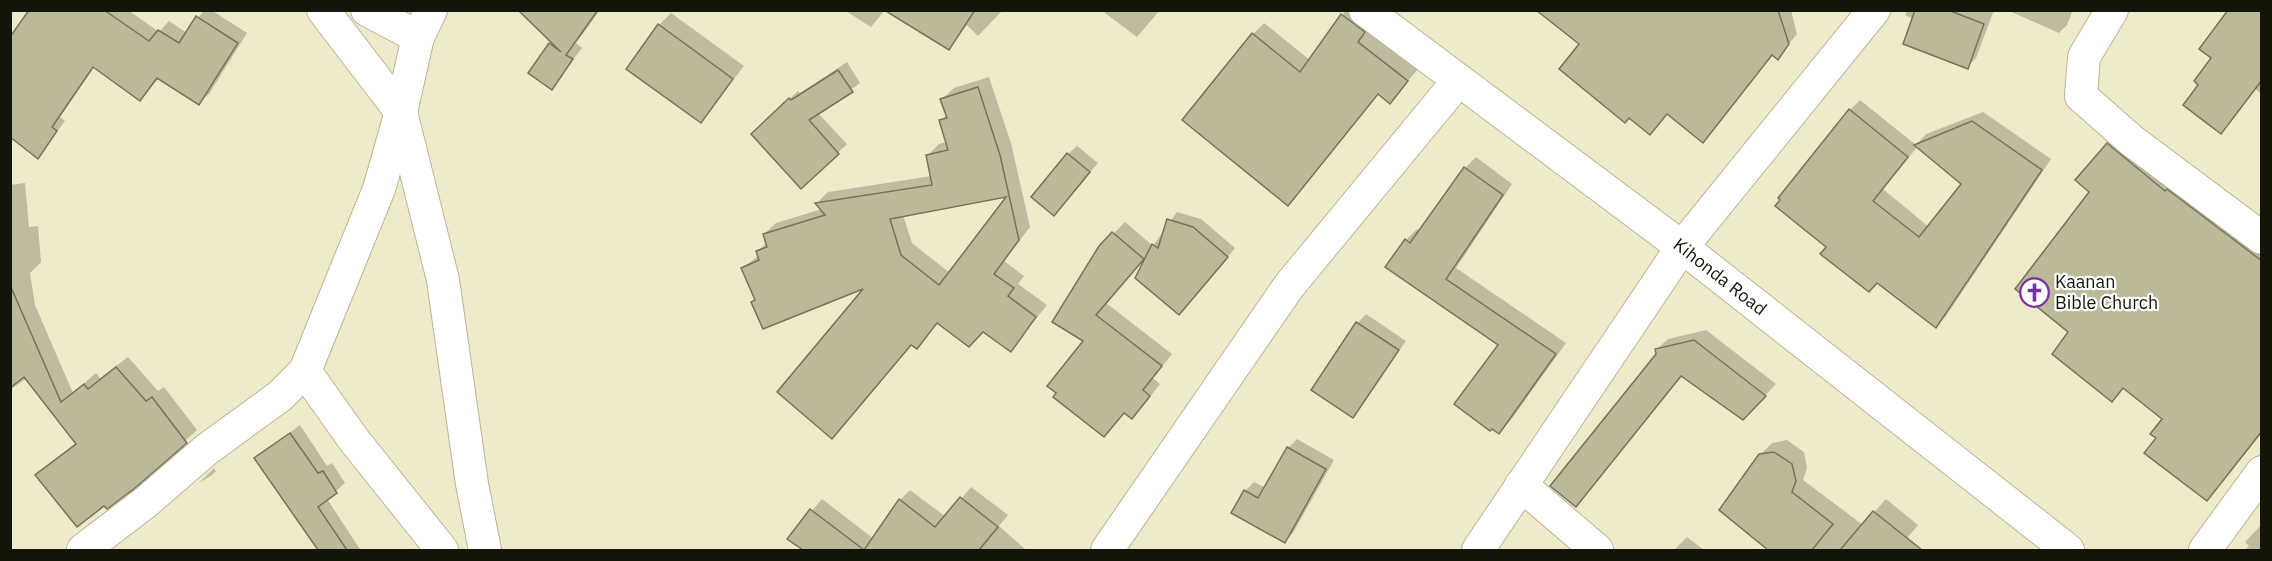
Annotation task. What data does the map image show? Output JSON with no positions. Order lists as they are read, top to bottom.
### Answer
{
  "streets": {
    "street": ["Kihonda Road"]
  },
  "places": {
    "church": ["Kaanan Bible Church"]
  }
}
